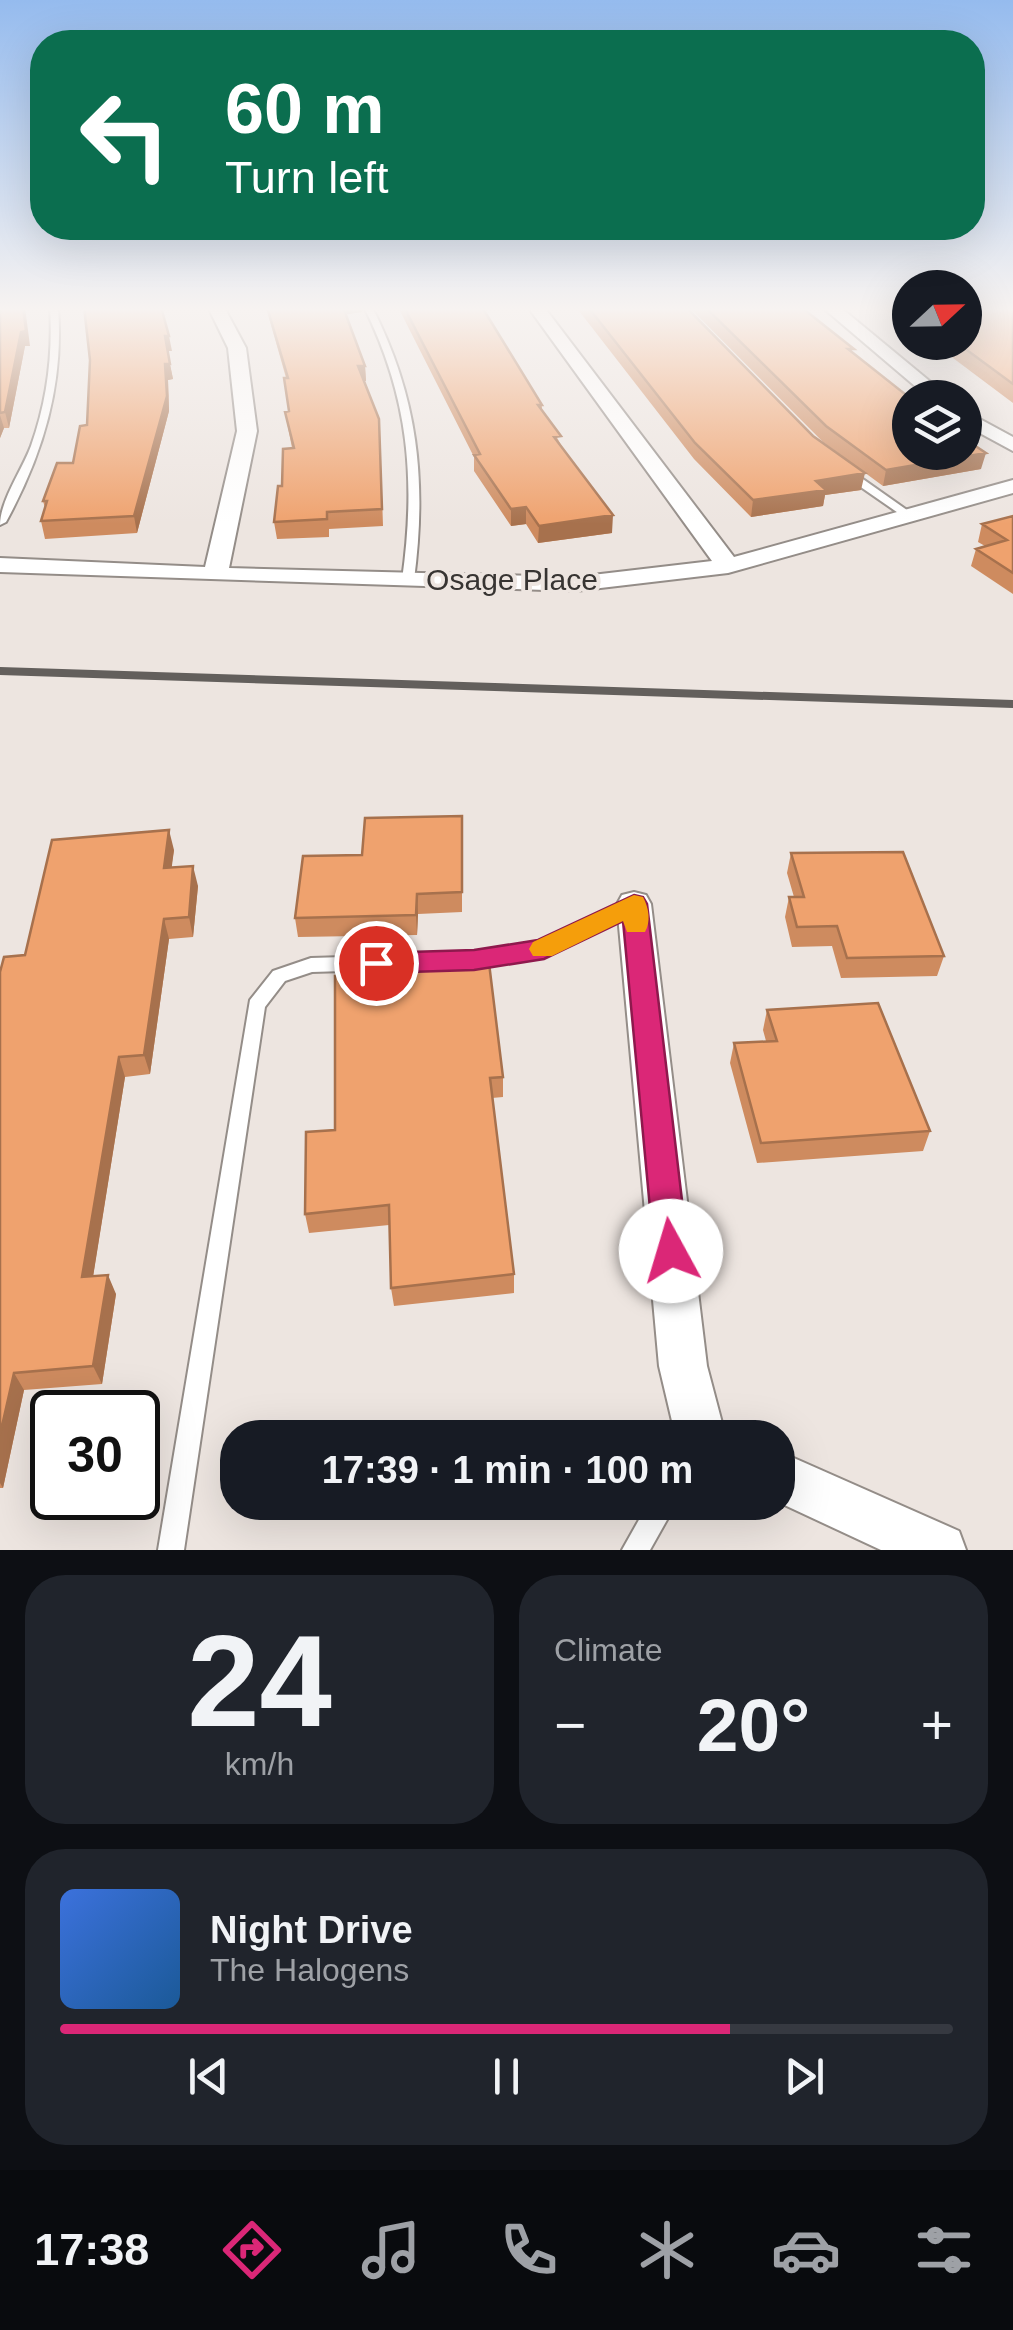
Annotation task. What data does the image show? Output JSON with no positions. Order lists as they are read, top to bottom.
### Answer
{
  "streets": {
    "street": ["Osage Place"]
  },
  "north": "right",
  "page": {
    "turn": ["60 m", "Turn left"],
    "limit": "30",
    "trip": "17:39 · 1 min · 100 m",
    "tile": [
      ["24", "km/h"],
      "Climate"
    ],
    "heat": ["−", "20°", "+"],
    "song": ["Night Drive", "The Halogens"],
    "tabs": "17:38"
  }
}
